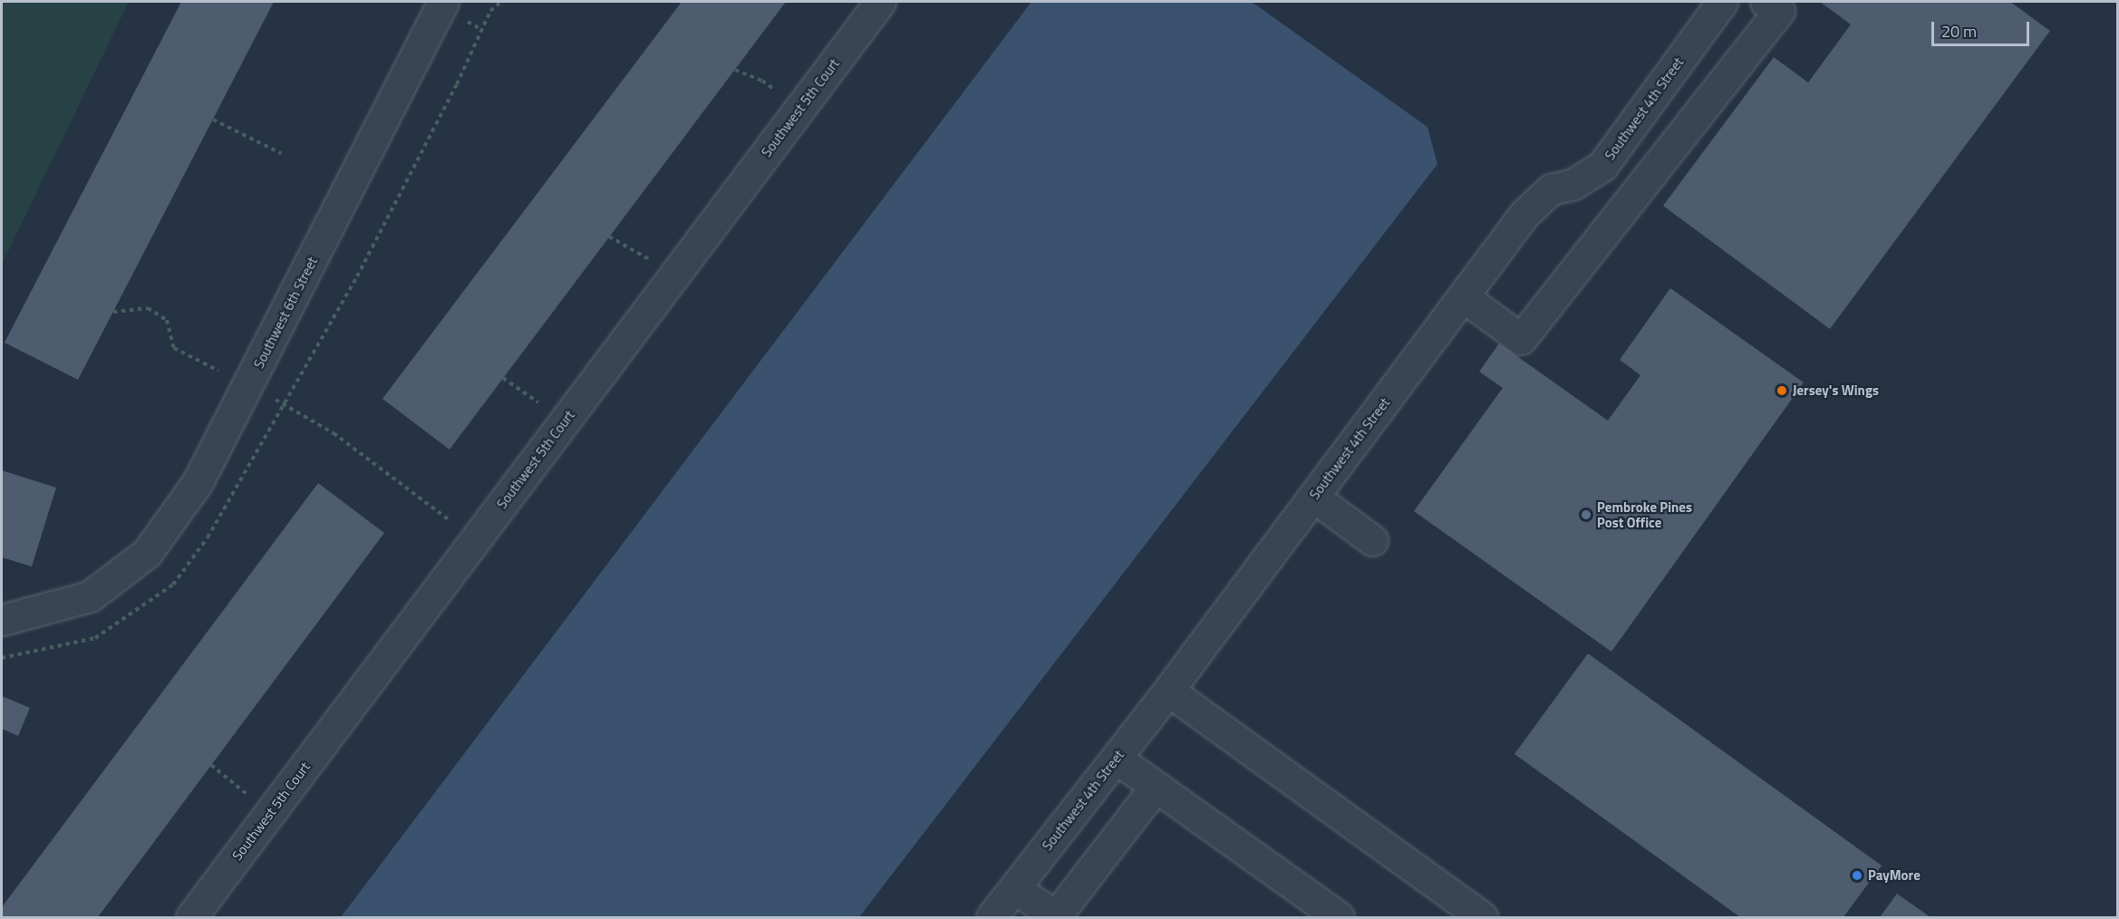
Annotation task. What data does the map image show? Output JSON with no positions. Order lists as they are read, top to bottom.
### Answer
{
  "streets": {
    "street": ["Southwest 5th Court", "Southwest 4th Street", "Southwest 6th Street"]
  },
  "places": ["Jersey's Wings", "Pembroke Pines Post Office", "PayMore"],
  "scale_bar": "20 m"
}
